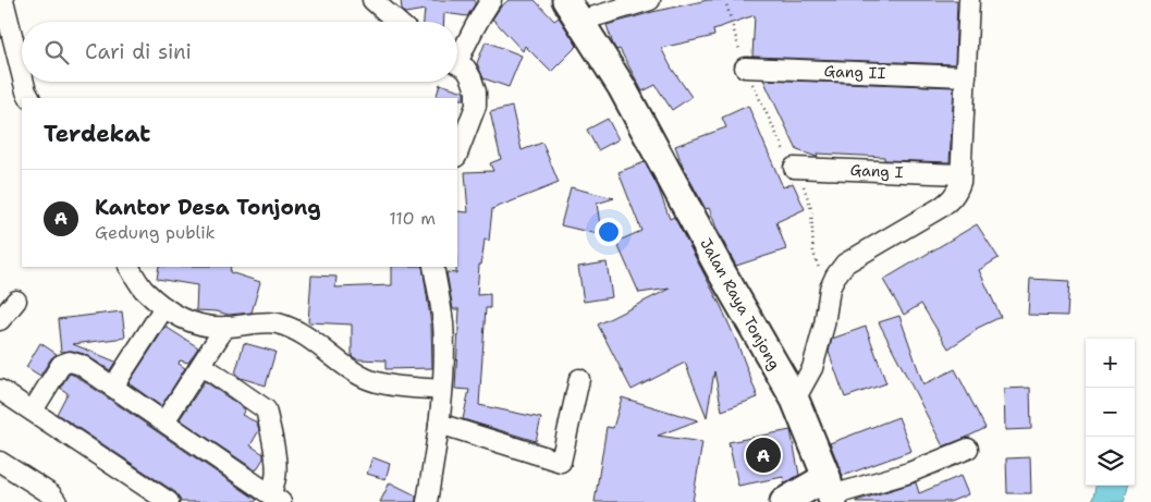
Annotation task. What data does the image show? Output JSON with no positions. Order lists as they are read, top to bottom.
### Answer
{
  "streets": {
    "main road": ["Jalan Raya Tonjong"],
    "street": ["Gang II", "Gang I"]
  },
  "page": {
    "search": "Cari di sini",
    "heading": "Terdekat",
    "list": [
      {
        "mark": "A",
        "name": "Kantor Desa Tonjong",
        "note": "Gedung publik",
        "value": "110 m"
      }
    ],
    "map_buttons": ["+", "−"],
    "pins": "A"
  }
}
